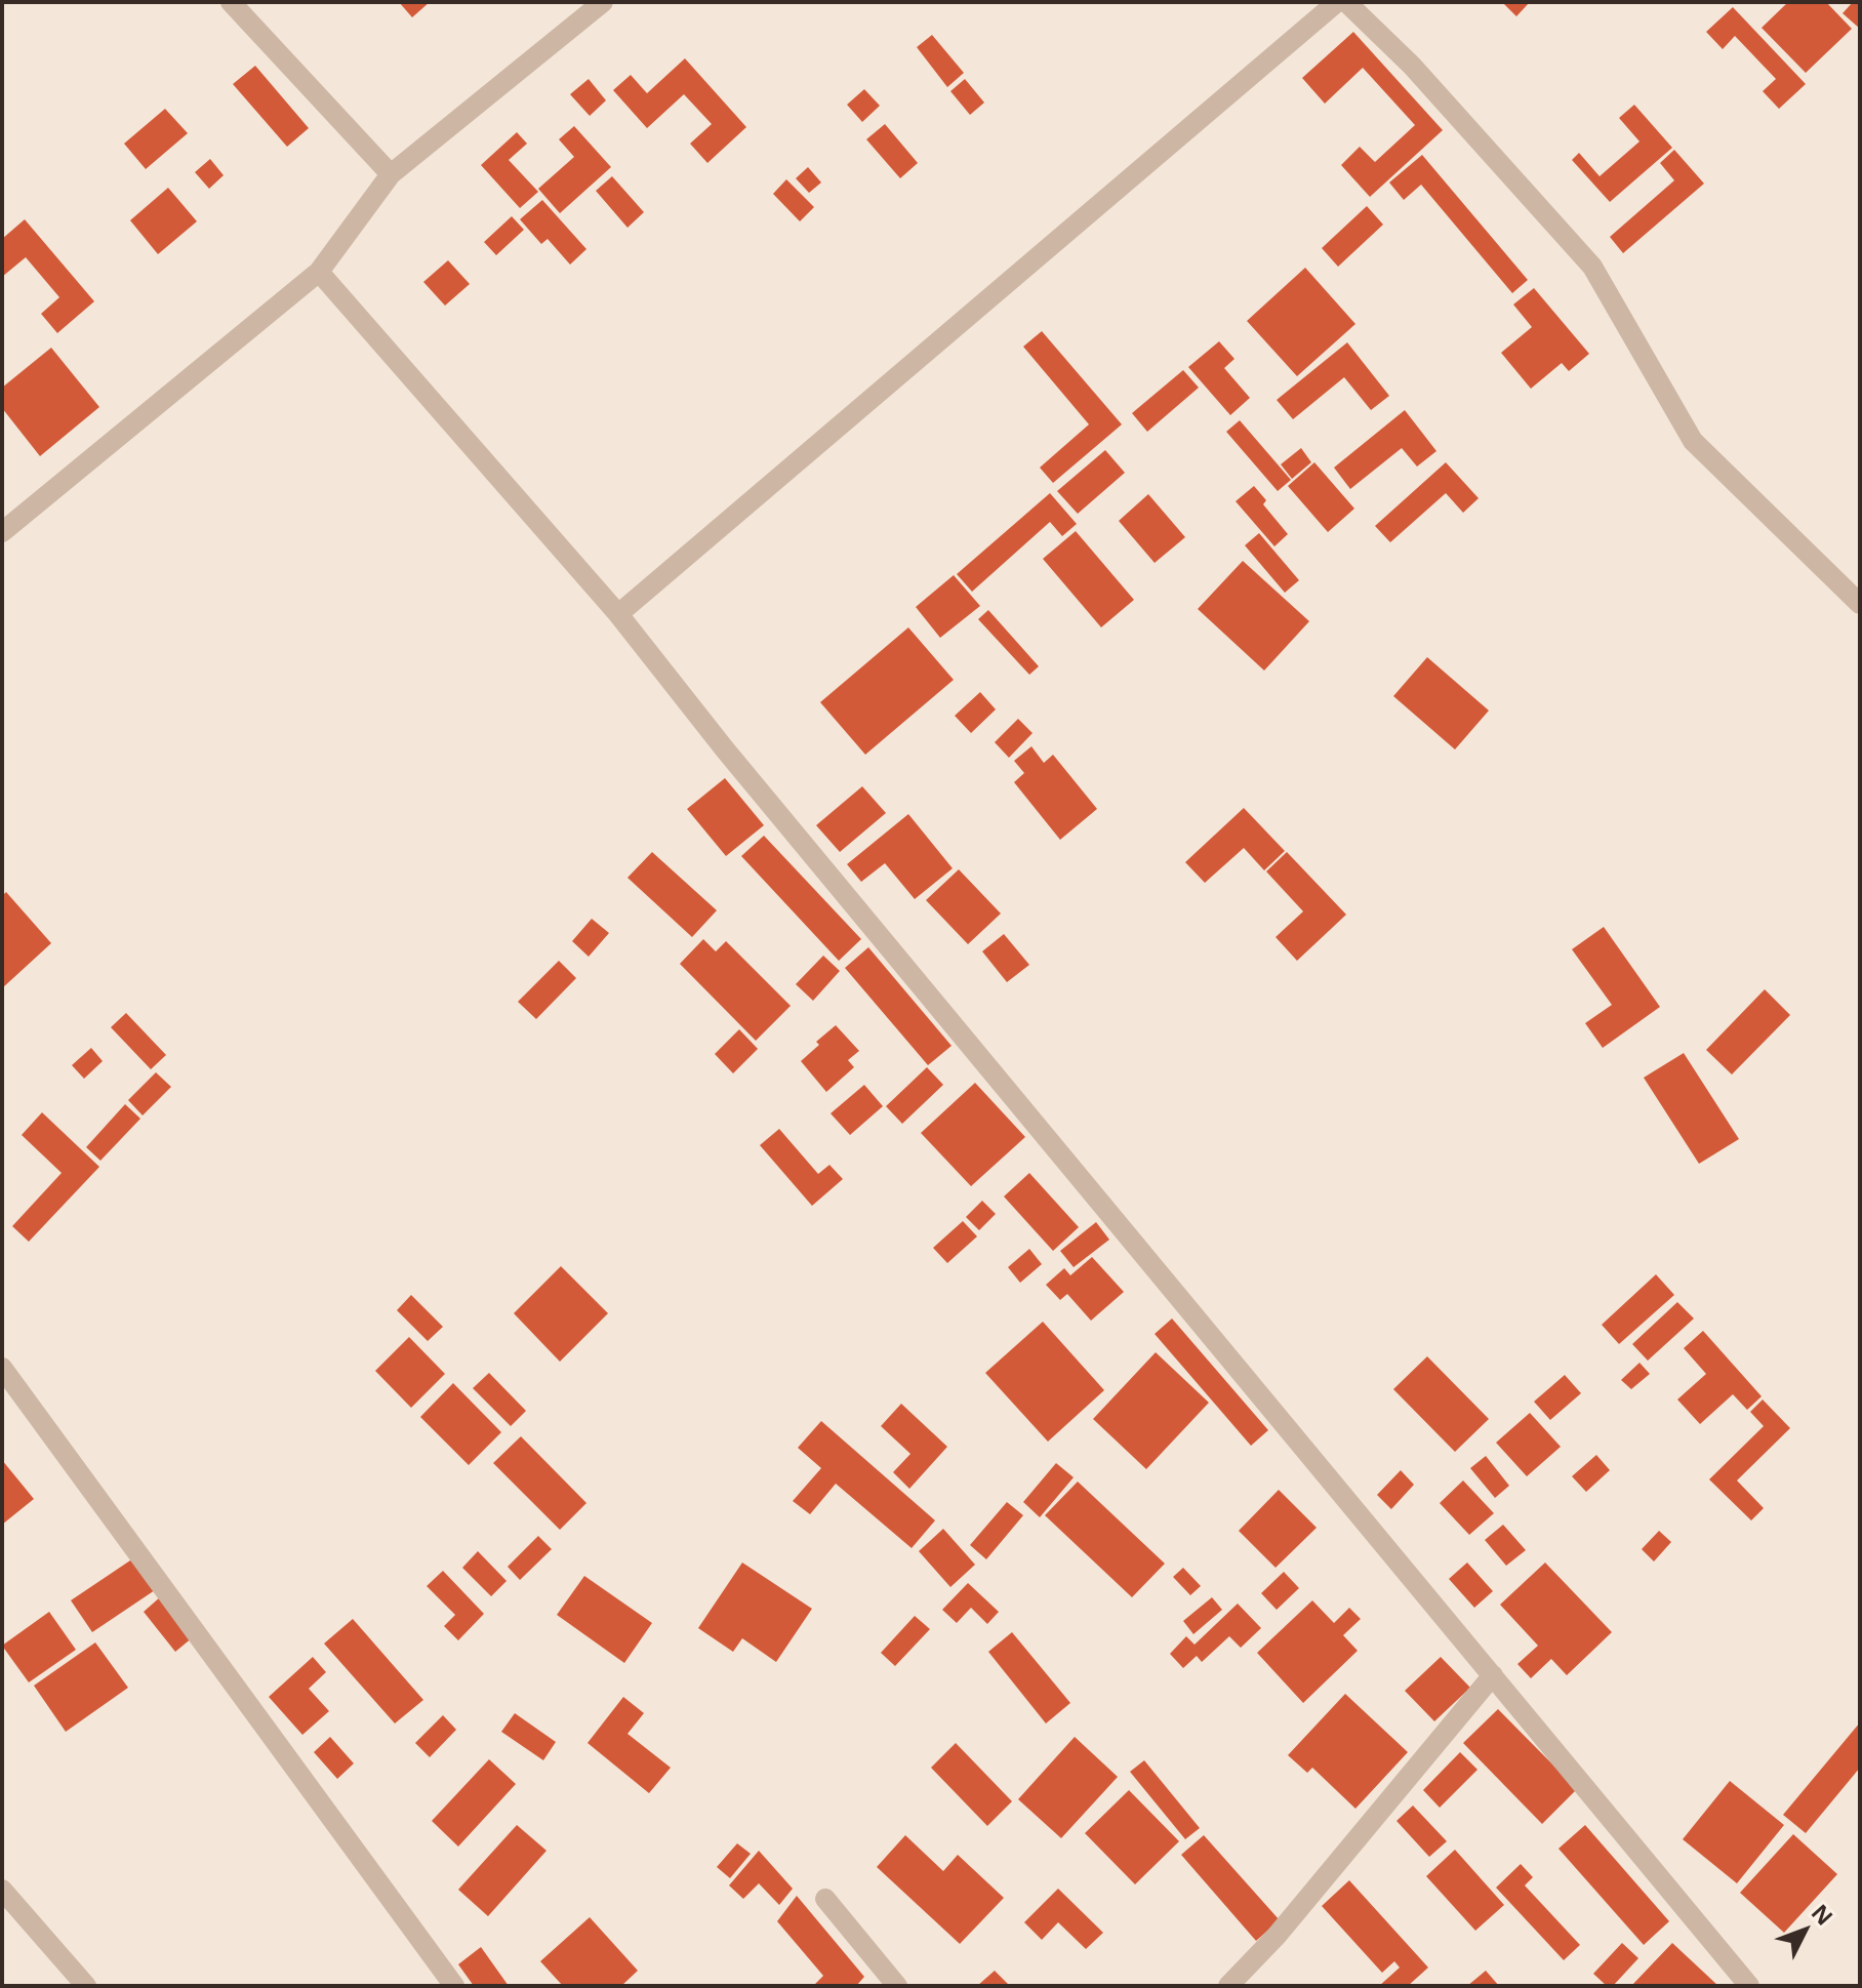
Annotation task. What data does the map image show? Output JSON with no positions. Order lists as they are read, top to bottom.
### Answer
{
  "north": "top right"
}
